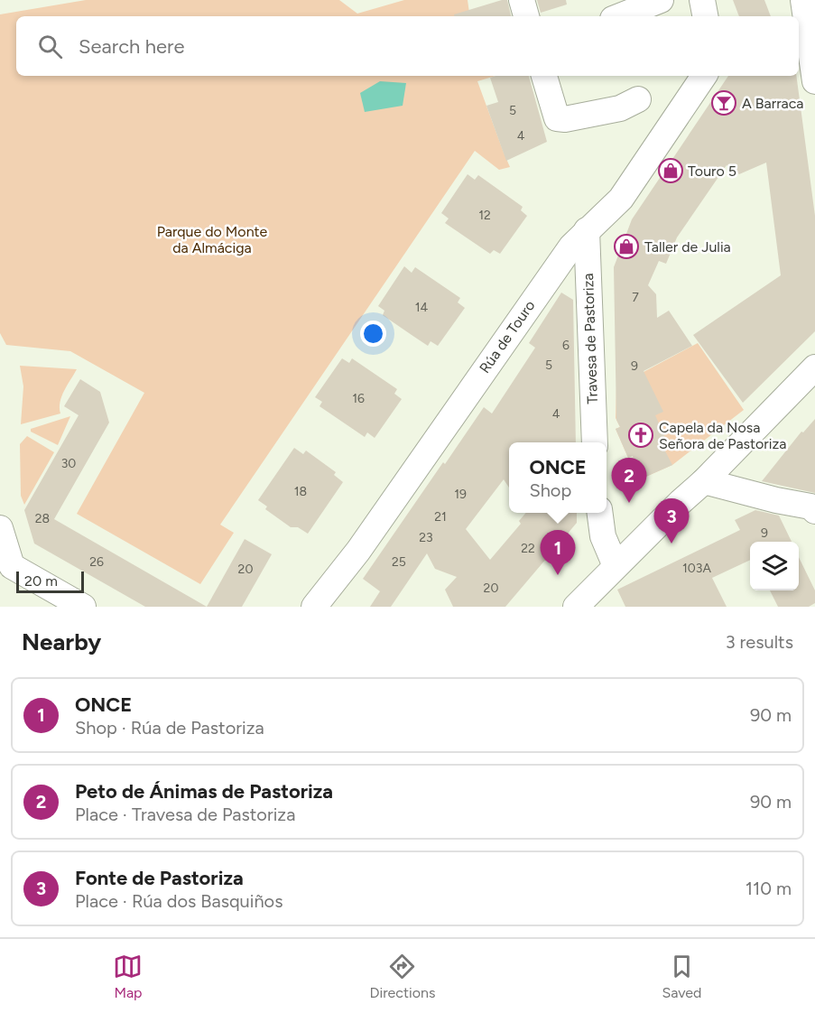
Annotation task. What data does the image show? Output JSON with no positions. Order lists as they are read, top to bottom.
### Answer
{
  "streets": {
    "street": ["Rúa de Touro", "Travesa de Pastoriza"]
  },
  "crossings": [
    ["Rúa de Touro", "Travesa de Pastoriza"]
  ],
  "parks": ["Parque do Monte da Almáciga"],
  "places": {
    "bar": ["A Barraca"],
    "shop": ["Touro 5", "Taller de Julia"],
    "church": ["Capela da Nosa Señora de Pastoriza"]
  },
  "house_numbers": [
    "5",
    "4",
    "12",
    "7",
    "14",
    "6",
    "5",
    "9",
    "16",
    "4",
    "30",
    "18",
    "19",
    "21",
    "28",
    "9",
    "23",
    "22",
    "26",
    "25",
    "103A",
    "20",
    "20"
  ],
  "scale_bar": "20 m",
  "page": {
    "search": "Search here",
    "popup": ["ONCE", "Shop"],
    "pins": ["2", "3", "1"],
    "scale": "20 m",
    "heading": ["Nearby", "3 results"],
    "list": [
      {
        "mark": "1",
        "name": "ONCE",
        "note": "Shop · Rúa de Pastoriza",
        "value": "90 m"
      },
      {
        "mark": "2",
        "name": "Peto de Ánimas de Pastoriza",
        "note": "Place · Travesa de Pastoriza",
        "value": "90 m"
      },
      {
        "mark": "3",
        "name": "Fonte de Pastoriza",
        "note": "Place · Rúa dos Basquiños",
        "value": "110 m"
      }
    ],
    "nav": ["Map", "Directions", "Saved"]
  }
}
